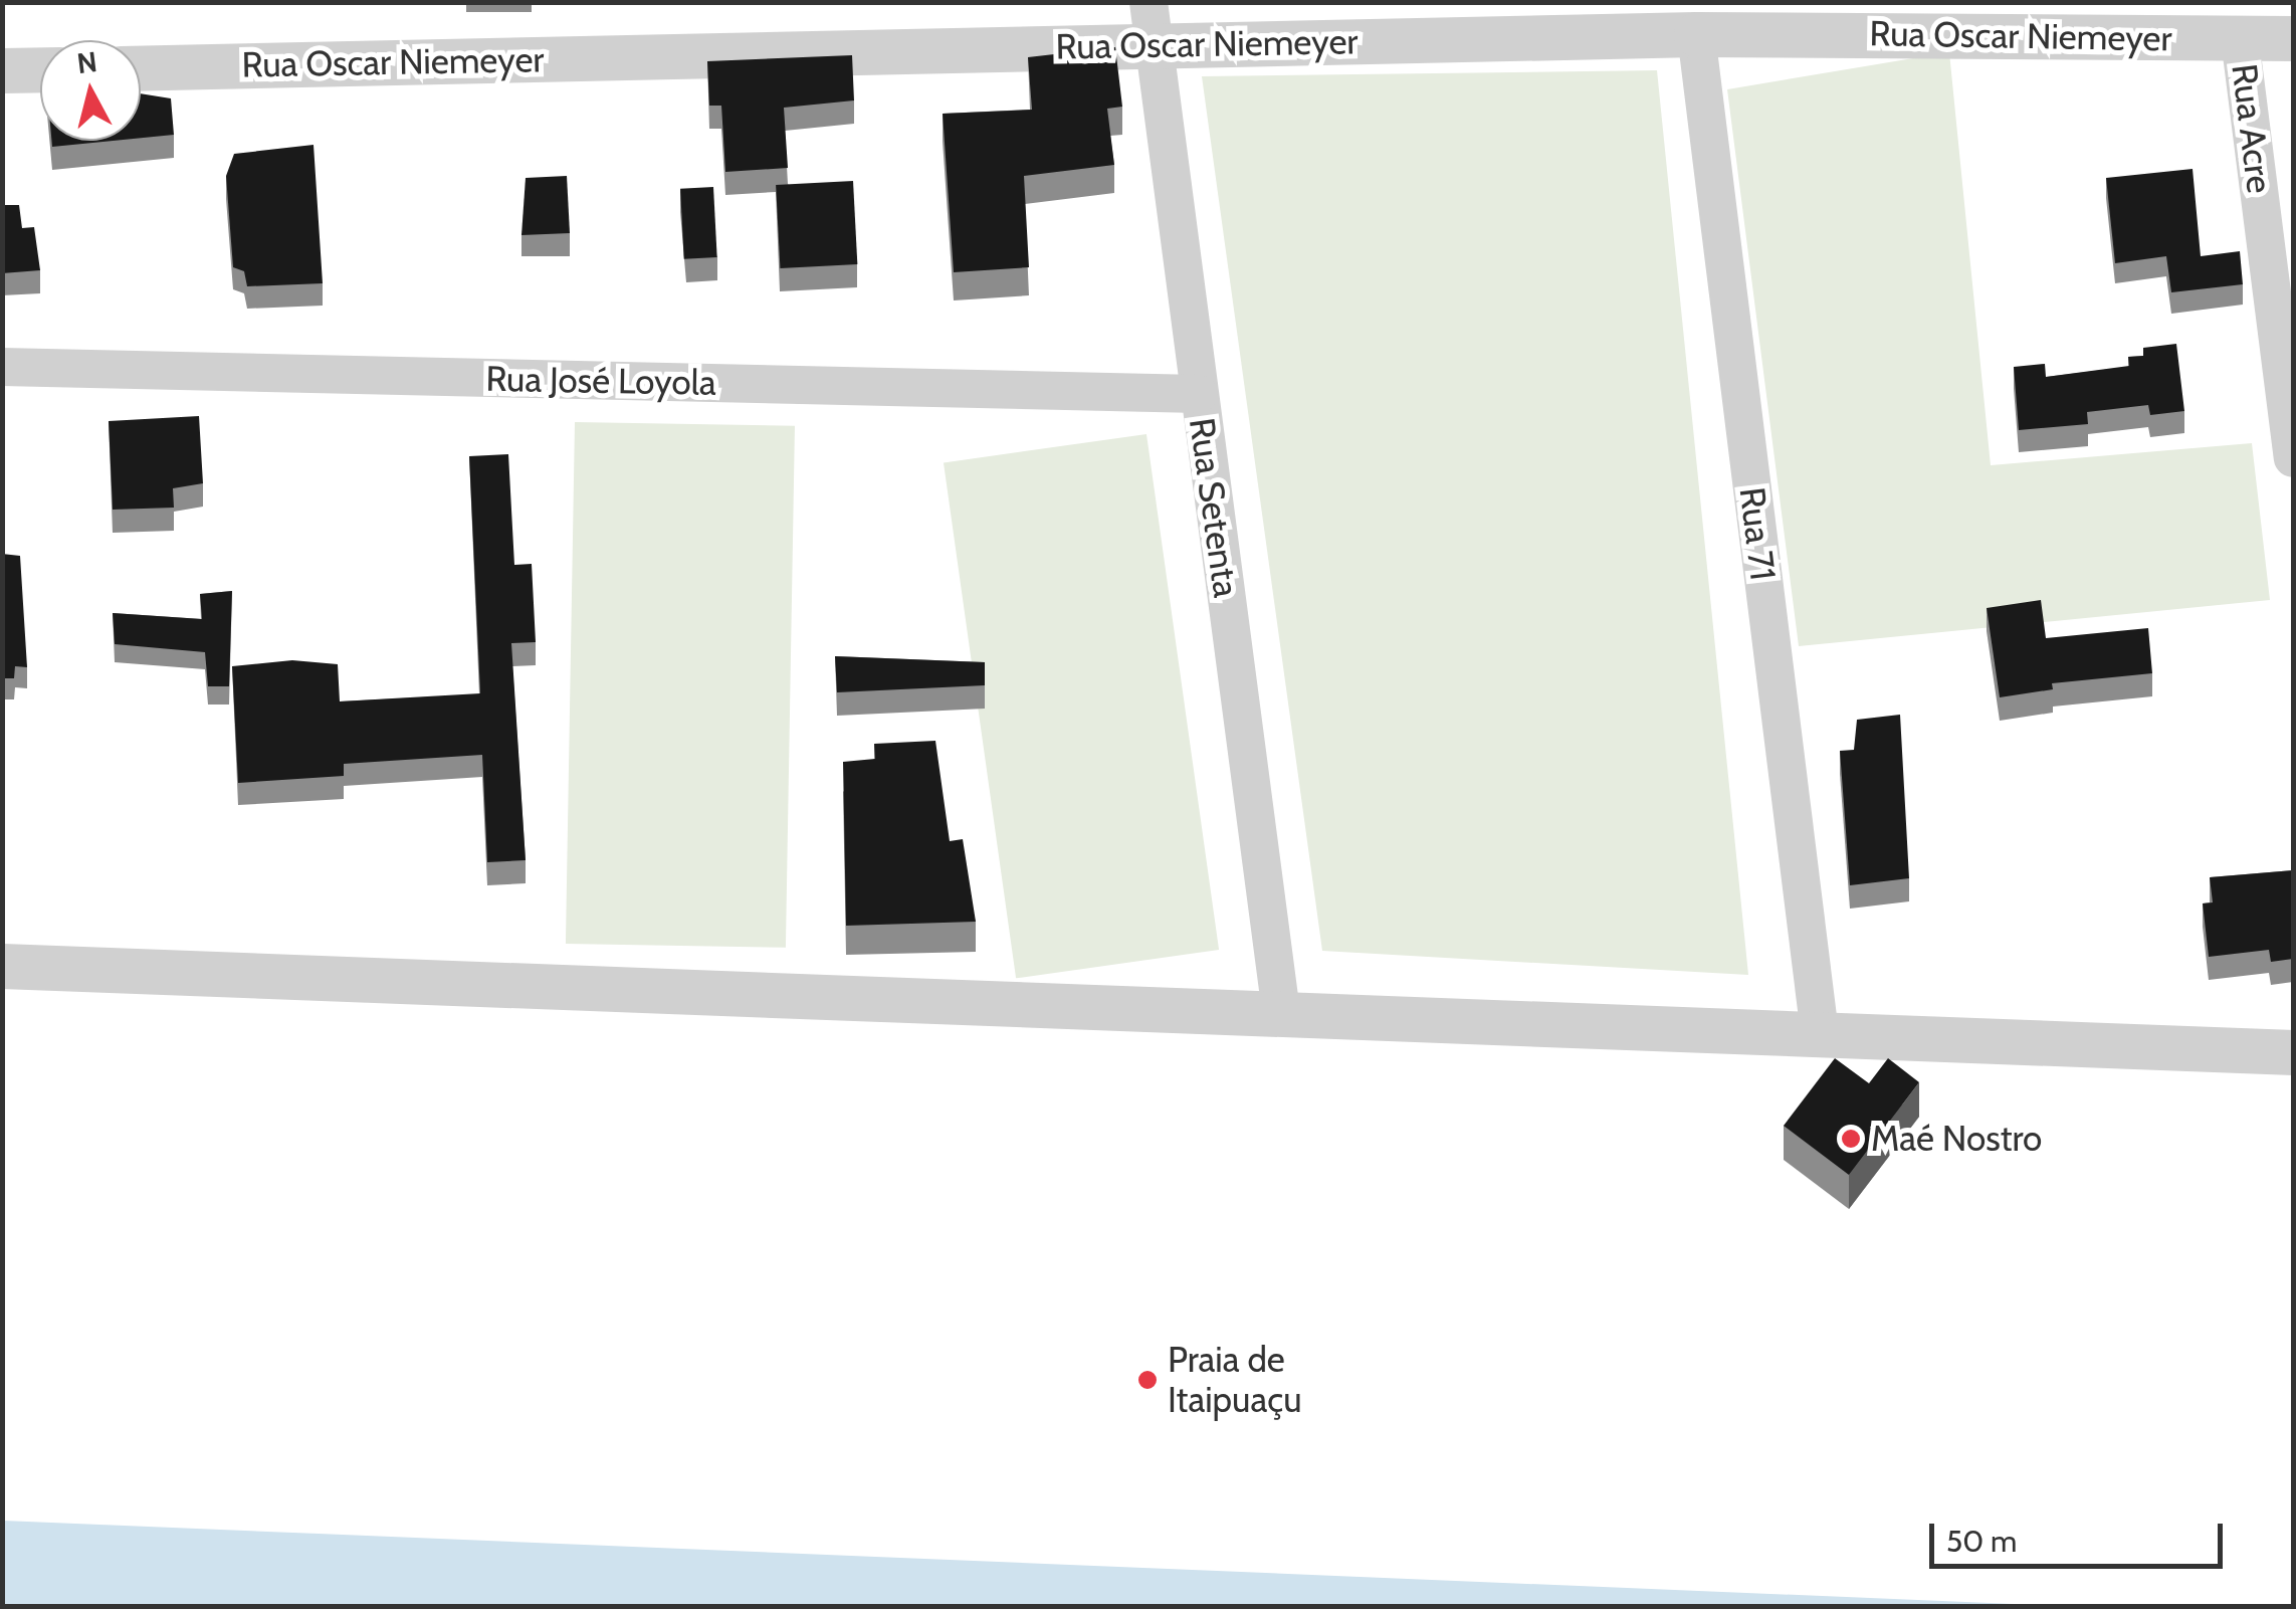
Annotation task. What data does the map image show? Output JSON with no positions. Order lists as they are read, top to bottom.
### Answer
{
  "streets": {
    "street": [
      "Rua Oscar Niemeyer",
      "Rua Acre",
      "Rua José Loyola",
      "Rua Setenta",
      "Rua 71"
    ]
  },
  "crossings": [
    ["Rua Oscar Niemeyer", "Rua Acre"],
    ["Rua Oscar Niemeyer", "Rua Setenta"],
    ["Rua Oscar Niemeyer", "Rua 71"],
    ["Rua José Loyola", "Rua Setenta"]
  ],
  "places": ["Maé Nostro", "Praia de Itaipuaçu"],
  "scale_bar": "50 m",
  "north": "top"
}
